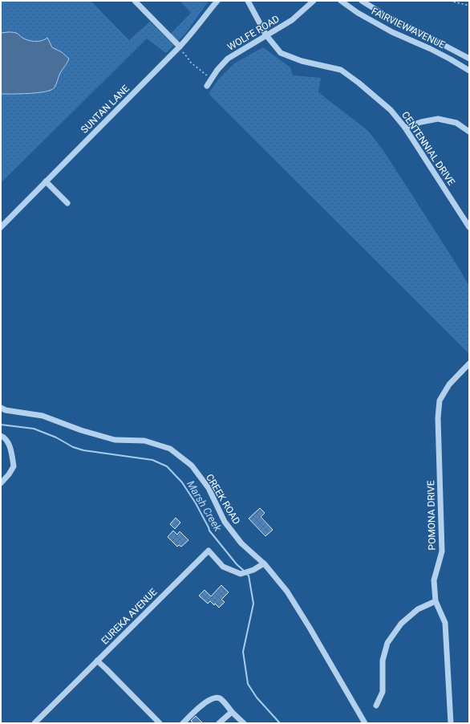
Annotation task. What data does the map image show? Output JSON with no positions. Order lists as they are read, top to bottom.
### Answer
{
  "streets": {
    "street": [
      "FAIRVIEW AVENUE",
      "WOLFE ROAD",
      "SUNTAN LANE",
      "CENTENNIAL DRIVE",
      "CREEK ROAD",
      "POMONA DRIVE",
      "EUREKA AVENUE"
    ]
  },
  "crossings": [
    ["WOLFE ROAD", "CENTENNIAL DRIVE"],
    ["CREEK ROAD", "EUREKA AVENUE"]
  ],
  "water": ["Marsh Creek"]
}
